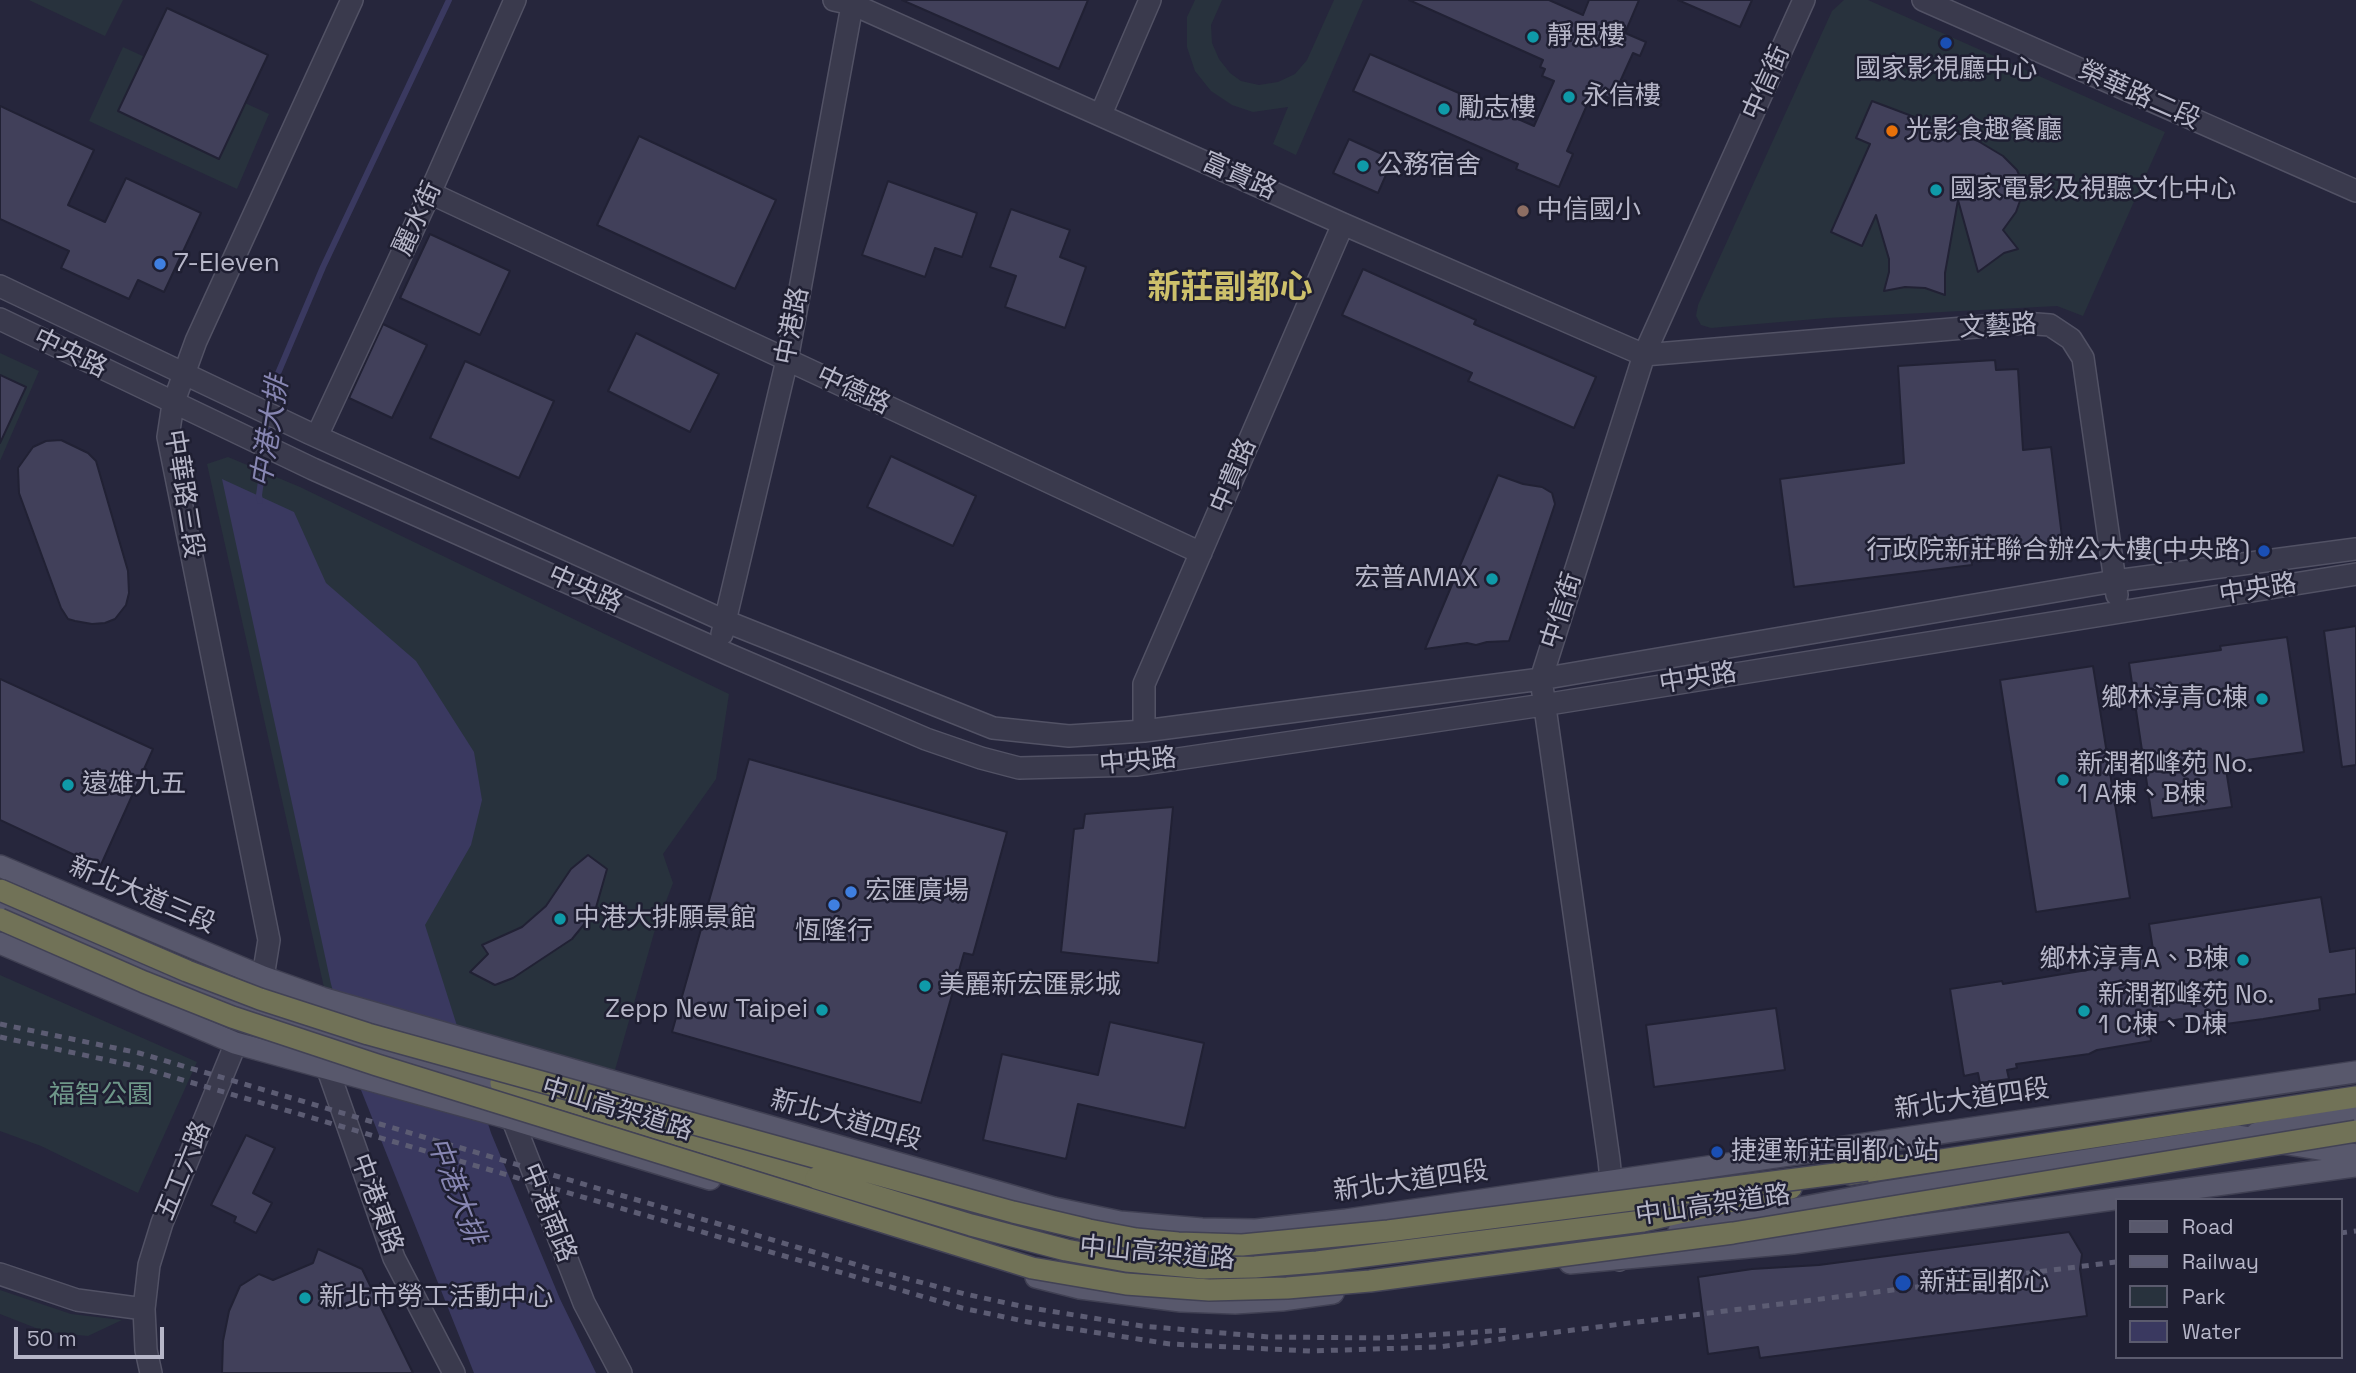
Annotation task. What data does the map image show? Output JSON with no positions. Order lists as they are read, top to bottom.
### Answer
{
  "streets": {
    "highway": ["中山高架道路"],
    "main road": ["新北大道三段", "新北大道四段"],
    "street": [
      "中信街",
      "榮華路二段",
      "富貴路",
      "麗水街",
      "中港路",
      "文藝路",
      "中央路",
      "中德路",
      "中貴路",
      "中華路三段",
      "五工六路",
      "中港東路",
      "中港南路"
    ]
  },
  "crossings": [
    ["中信街", "富貴路"],
    ["中信街", "文藝路"],
    ["中信街", "中央路"],
    ["中信街", "新北大道四段"],
    ["富貴路", "中港路"],
    ["富貴路", "文藝路"],
    ["富貴路", "中貴路"],
    ["麗水街", "中央路"],
    ["麗水街", "中德路"],
    ["中港路", "中央路"],
    ["中港路", "中德路"],
    ["文藝路", "中央路"],
    ["中央路", "中貴路"],
    ["中央路", "中華路三段"],
    ["中德路", "中貴路"],
    ["中華路三段", "新北大道三段"],
    ["中華路三段", "新北大道四段"],
    ["中華路三段", "五工六路"],
    ["新北大道三段", "新北大道四段"],
    ["新北大道三段", "五工六路"],
    ["新北大道四段", "五工六路"],
    ["新北大道四段", "中港東路"],
    ["新北大道四段", "中港南路"]
  ],
  "districts": ["新莊副都心"],
  "water": ["中港大排"],
  "parks": ["福智公園"],
  "places": [
    "靜思樓",
    "國家影視廳中心",
    "永信樓",
    "勵志樓",
    "光影食趣餐廳",
    "公務宿舍",
    "國家電影及視聽文化中心",
    "中信國小",
    "7-Eleven",
    "行政院新莊聯合辦公大樓(中央路)",
    "宏普AMAX",
    "鄉林淳青C棟",
    "新潤都峰苑 No. 1 A棟、B棟",
    "遠雄九五",
    "宏匯廣場",
    "恆隆行",
    "中港大排願景館",
    "鄉林淳青A、B棟",
    "美麗新宏匯影城",
    "Zepp New Taipei",
    "新潤都峰苑 No. 1 C棟、D棟",
    "捷運新莊副都心站",
    "新莊副都心",
    "新北市勞工活動中心"
  ],
  "legend": [
    "Road",
    "Railway",
    "Park",
    "Water"
  ],
  "scale_bar": "50 m"
}
